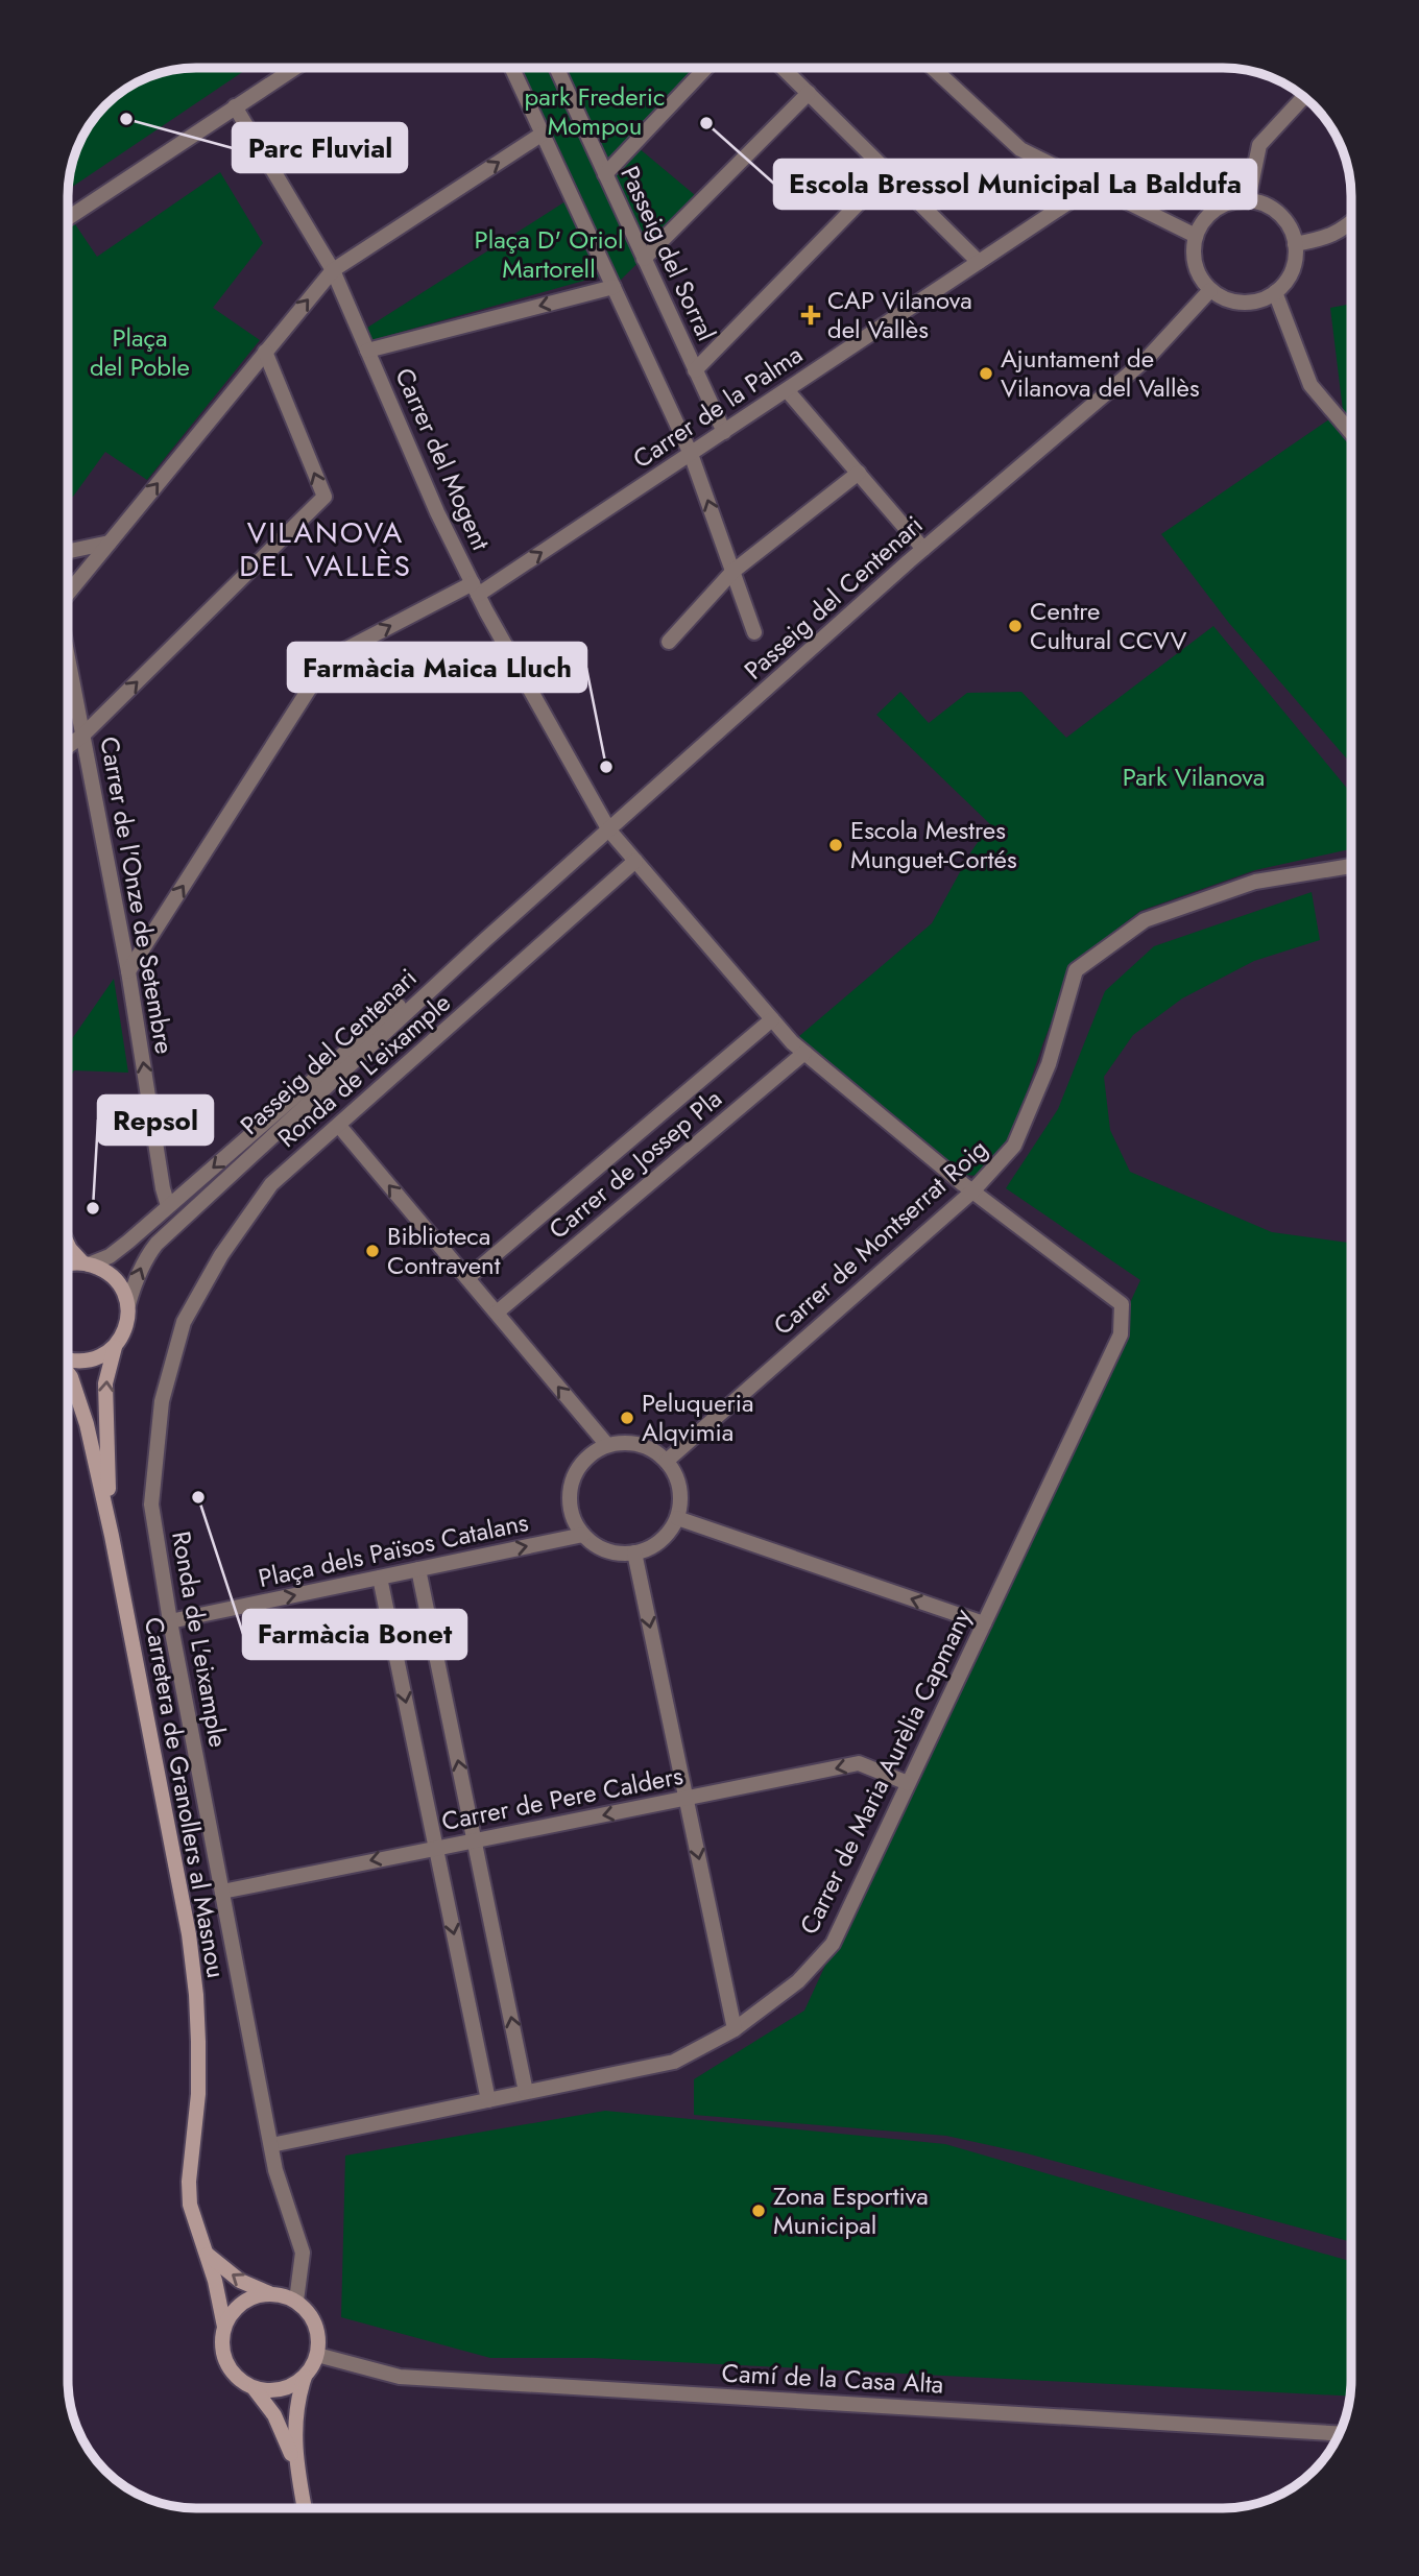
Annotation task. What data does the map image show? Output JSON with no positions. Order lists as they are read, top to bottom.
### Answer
{
  "streets": {
    "main road": ["Carretera de Granollers al Masnou"],
    "street": [
      "Passeig del Sorral",
      "Carrer de la Palma",
      "Carrer del Mogent",
      "Passeig del Centenari",
      "Carrer de l'Onze de Setembre",
      "Ronda de L'eixample",
      "Carrer de Jossep Pla",
      "Carrer de Montserrat Roig",
      "Plaça dels Països Catalans",
      "Carrer de Maria Aurèlia Capmany",
      "Carrer de Pere Calders",
      "Camí de la Casa Alta"
    ]
  },
  "crossings": [
    ["Passeig del Sorral", "Carrer de la Palma"],
    ["Carrer de la Palma", "Carrer del Mogent"],
    ["Carrer de la Palma", "Carrer de l'Onze de Setembre"],
    ["Carrer del Mogent", "Passeig del Centenari"],
    ["Carrer del Mogent", "Ronda de L'eixample"],
    ["Carrer del Mogent", "Carrer de Jossep Pla"],
    ["Carrer del Mogent", "Carrer de Montserrat Roig"],
    ["Carrer del Mogent", "Carrer de Maria Aurèlia Capmany"],
    ["Passeig del Centenari", "Carrer de l'Onze de Setembre"],
    ["Passeig del Centenari", "Carretera de Granollers al Masnou"],
    ["Ronda de L'eixample", "Plaça dels Països Catalans"],
    ["Ronda de L'eixample", "Carrer de Maria Aurèlia Capmany"],
    ["Ronda de L'eixample", "Carretera de Granollers al Masnou"],
    ["Ronda de L'eixample", "Carrer de Pere Calders"],
    ["Ronda de L'eixample", "Camí de la Casa Alta"],
    ["Carrer de Montserrat Roig", "Plaça dels Països Catalans"],
    ["Carrer de Maria Aurèlia Capmany", "Carrer de Pere Calders"],
    ["Carretera de Granollers al Masnou", "Camí de la Casa Alta"]
  ],
  "one_way": [
    "Carrer de la Palma",
    "Carrer de l'Onze de Setembre",
    "Plaça dels Països Catalans",
    "Carrer de Pere Calders"
  ],
  "districts": ["VILANOVA DEL VALLÈS"],
  "parks": [
    "park Frederic Mompou",
    "Plaça D' Oriol Martorell",
    "Plaça del Poble",
    "Park Vilanova"
  ],
  "places": {
    "other": [
      "Parc Fluvial",
      "Escola Bressol Municipal La Baldufa",
      "Ajuntament de Vilanova del Vallès",
      "Centre Cultural CCVV",
      "Farmàcia Maica Lluch",
      "Escola Mestres Munguet-Cortés",
      "Repsol",
      "Biblioteca Contravent",
      "Peluqueria Alqvimia",
      "Farmàcia Bonet",
      "Zona Esportiva Municipal"
    ],
    "health": ["CAP Vilanova del Vallès"]
  }
}
